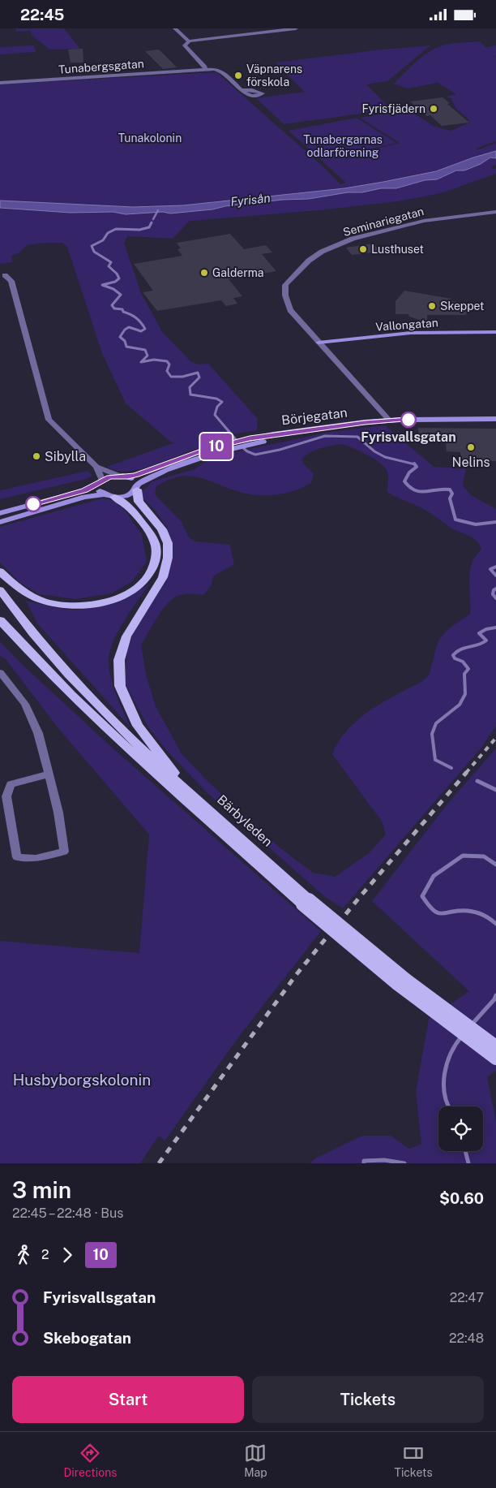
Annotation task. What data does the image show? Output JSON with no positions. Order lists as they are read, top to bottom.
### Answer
{
  "streets": {
    "main road": ["Bärbyleden"],
    "street": [
      "Tunabergsgatan",
      "Seminariegatan",
      "Vallongatan",
      "Börjegatan"
    ]
  },
  "crossings": [
    ["Seminariegatan", "Vallongatan"],
    ["Seminariegatan", "Börjegatan"]
  ],
  "water": ["Fyrisån"],
  "parks": ["Tunakolonin", "Tunabergarnas odlarförening", "Husbyborgskolonin"],
  "places": [
    "Väpnarens förskola",
    "Fyrisfjädern",
    "Lusthuset",
    "Galderma",
    "Skeppet",
    "Fyrisvallsgatan",
    "Nelins",
    "Sibylla"
  ],
  "lines": ["bus line 10"],
  "page": {
    "status": "22:45",
    "on_map": "10",
    "heading": ["3 min", "22:45 – 22:48 · Bus", "$0.60"],
    "legs": ["2", "10"],
    "list": [
      {
        "name": "Fyrisvallsgatan",
        "value": "22:47"
      },
      {
        "name": "Skebogatan",
        "value": "22:48"
      }
    ],
    "buttons": ["Start", "Tickets"],
    "tabs": ["Directions", "Map", "Tickets"]
  }
}
